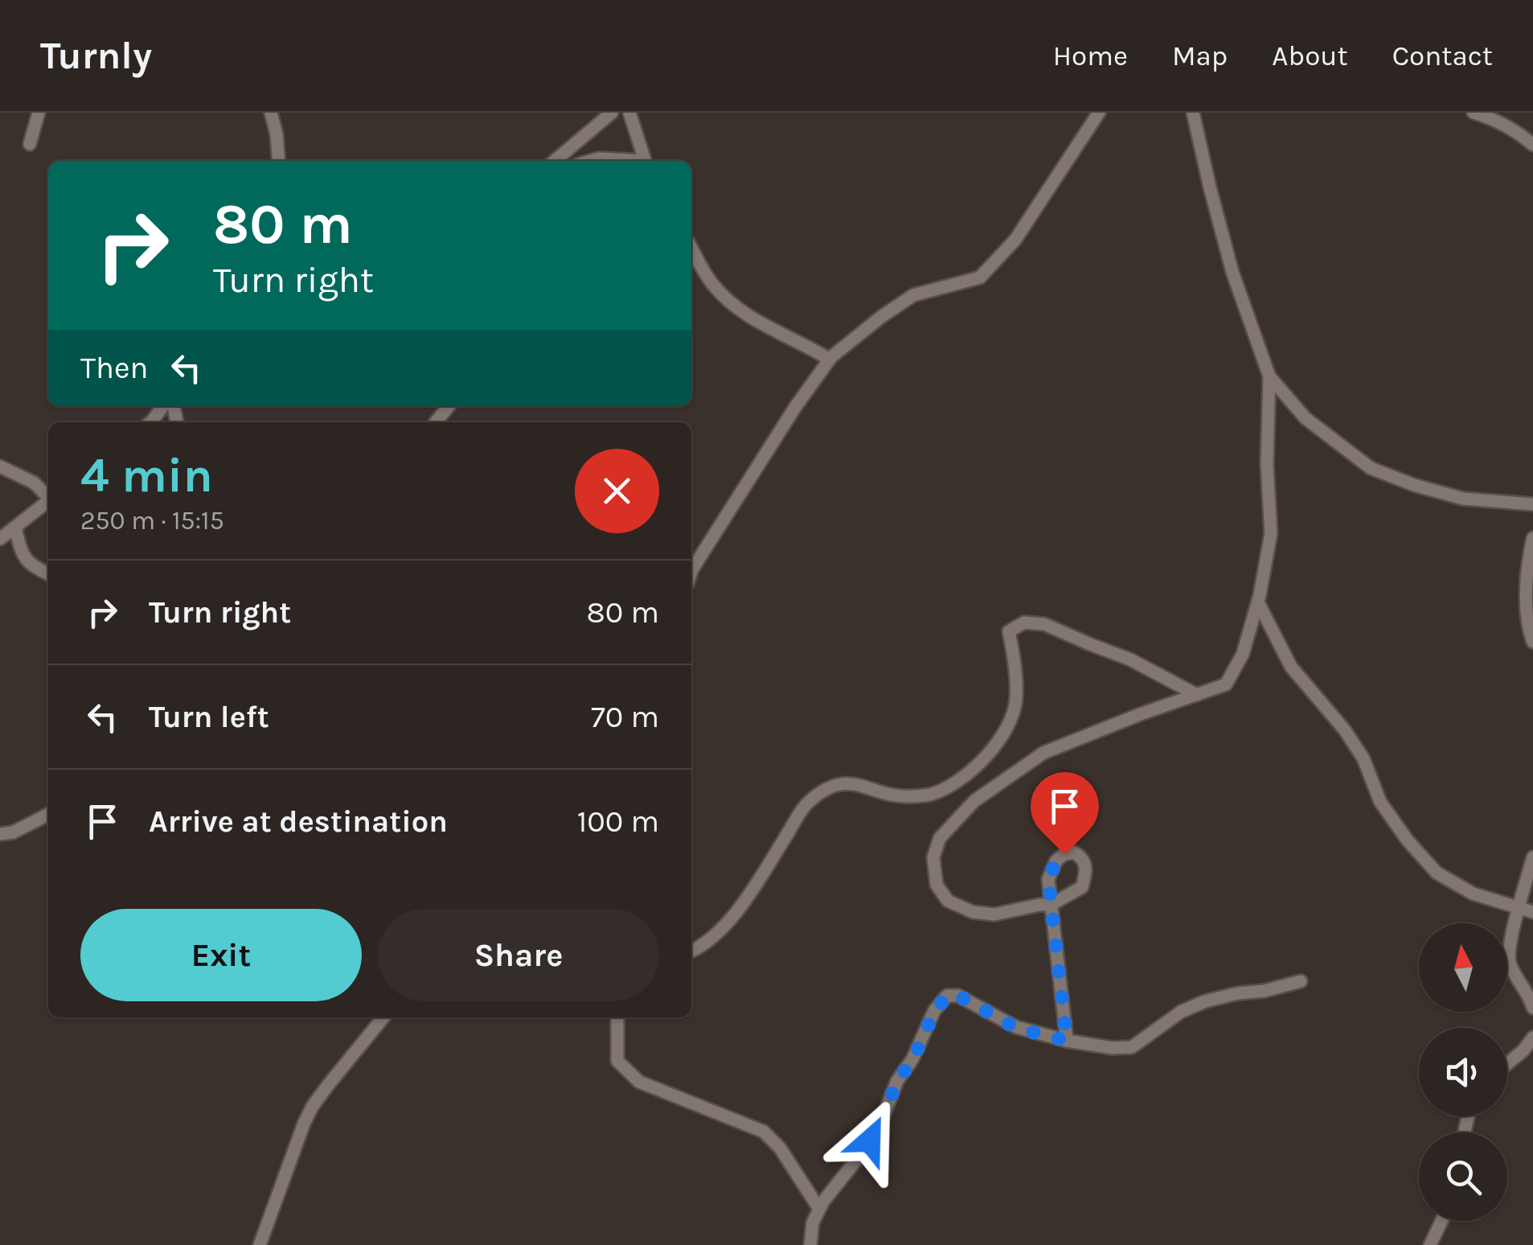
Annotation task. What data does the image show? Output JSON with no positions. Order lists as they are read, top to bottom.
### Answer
{
  "north": "top",
  "page": {
    "header": "Turnly",
    "nav": [
      "Home",
      "Map",
      "About",
      "Contact"
    ],
    "turn": ["80 m", "Turn right"],
    "then": "Then",
    "heading": ["4 min", "250 m · 15:15"],
    "list": [
      {
        "name": "Turn right",
        "value": "80 m"
      },
      {
        "name": "Turn left",
        "value": "70 m"
      },
      {
        "name": "Arrive at destination",
        "value": "100 m"
      }
    ],
    "buttons": ["Exit", "Share"]
  }
}
